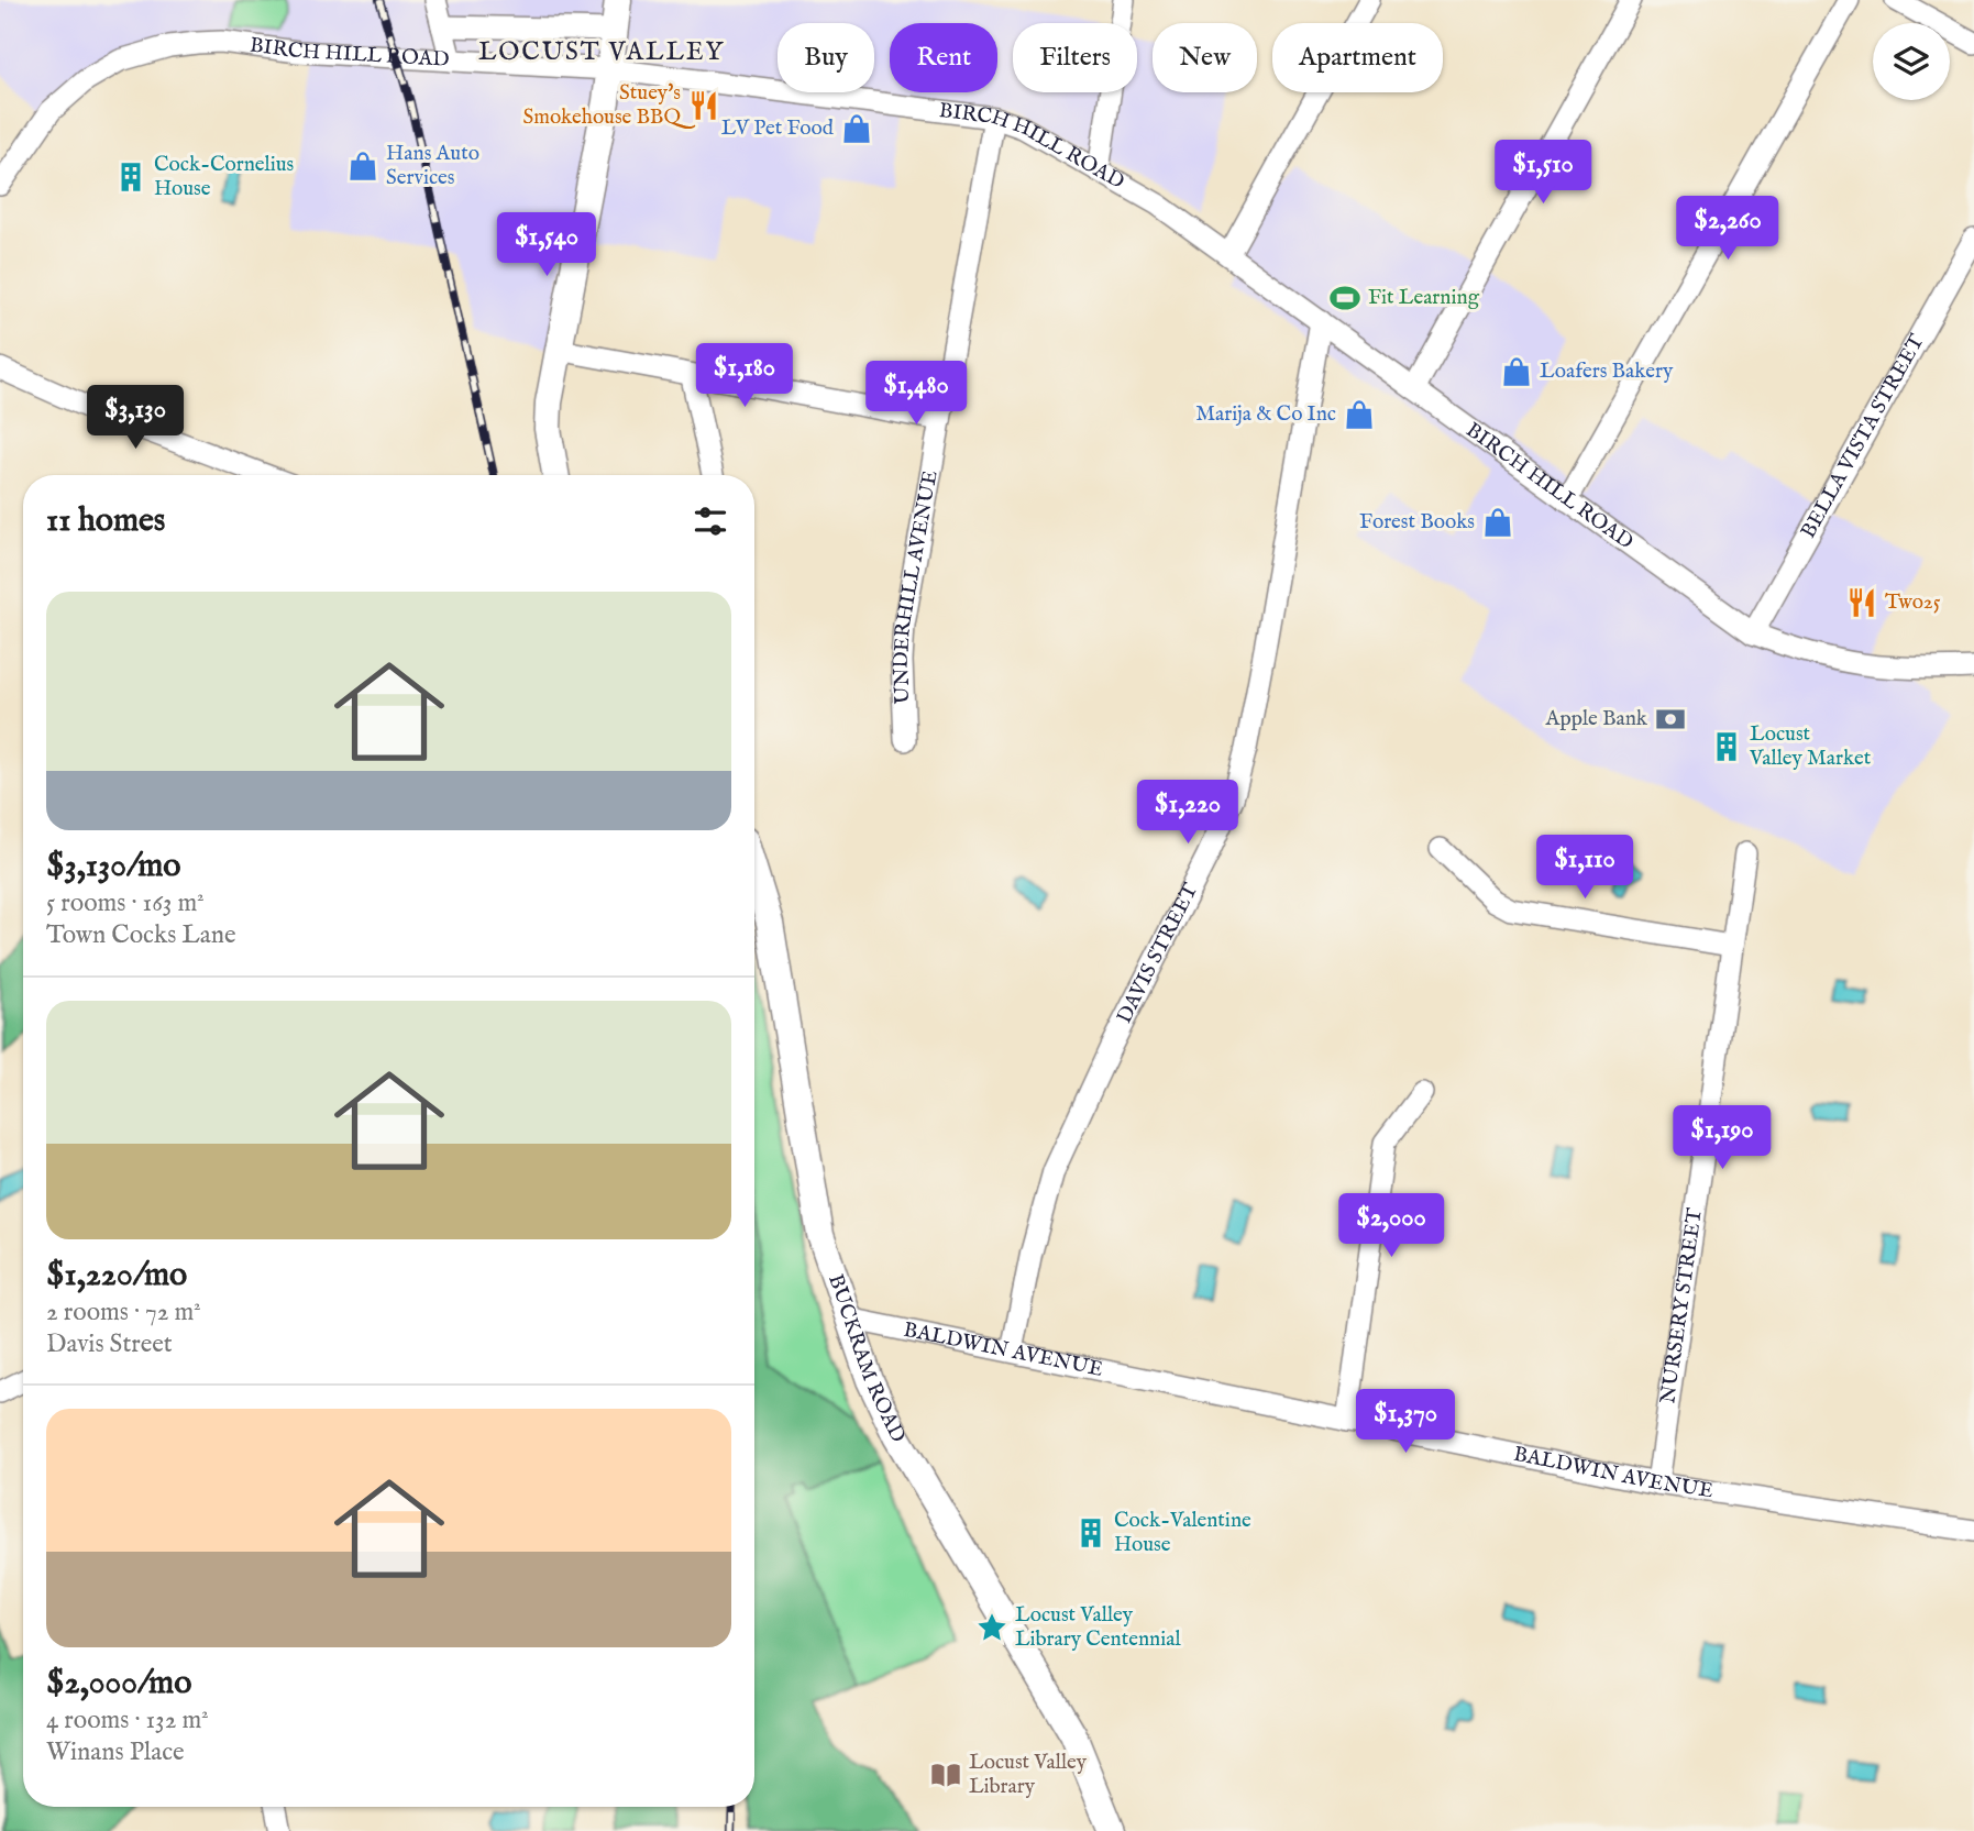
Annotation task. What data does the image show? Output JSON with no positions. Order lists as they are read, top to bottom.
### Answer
{
  "streets": {
    "main road": ["BUCKRAM ROAD"],
    "street": [
      "BIRCH HILL ROAD",
      "BELLA VISTA STREET",
      "UNDERHILL AVENUE",
      "DAVIS STREET",
      "NURSERY STREET",
      "BALDWIN AVENUE"
    ]
  },
  "crossings": [
    ["BIRCH HILL ROAD", "BELLA VISTA STREET"],
    ["BIRCH HILL ROAD", "UNDERHILL AVENUE"],
    ["BIRCH HILL ROAD", "DAVIS STREET"],
    ["DAVIS STREET", "BALDWIN AVENUE"],
    ["NURSERY STREET", "BALDWIN AVENUE"],
    ["BALDWIN AVENUE", "BUCKRAM ROAD"]
  ],
  "districts": ["LOCUST VALLEY"],
  "places": {
    "restaurant": ["Stuey's Smokehouse BBQ", "Two25"],
    "shop": [
      "LV Pet Food",
      "Hans Auto Services",
      "Loafers Bakery",
      "Marija & Co Inc",
      "Forest Books"
    ],
    "building": ["Cock-Cornelius House", "Locust Valley Market", "Cock-Valentine House"],
    "sports": ["Fit Learning"],
    "bank": ["Apple Bank"],
    "place": ["Locust Valley Library Centennial"],
    "library": ["Locust Valley Library"]
  },
  "page": {
    "chip": [
      "Buy",
      "Rent",
      "Filters",
      "New",
      "Apartment"
    ],
    "price": [
      "$1,510",
      "$2,260",
      "$1,540",
      "$1,180",
      "$1,480",
      "$3,130",
      "$1,220",
      "$1,110",
      "$1,190",
      "$2,000",
      "$1,370"
    ],
    "heading": "11 homes",
    "list": [
      {
        "name": "$3,130/mo",
        "note": "5 rooms · 163 m² · Town Cocks Lane"
      },
      {
        "name": "$1,220/mo",
        "note": "2 rooms · 72 m² · Davis Street"
      },
      {
        "name": "$2,000/mo",
        "note": "4 rooms · 132 m² · Winans Place"
      }
    ]
  }
}
